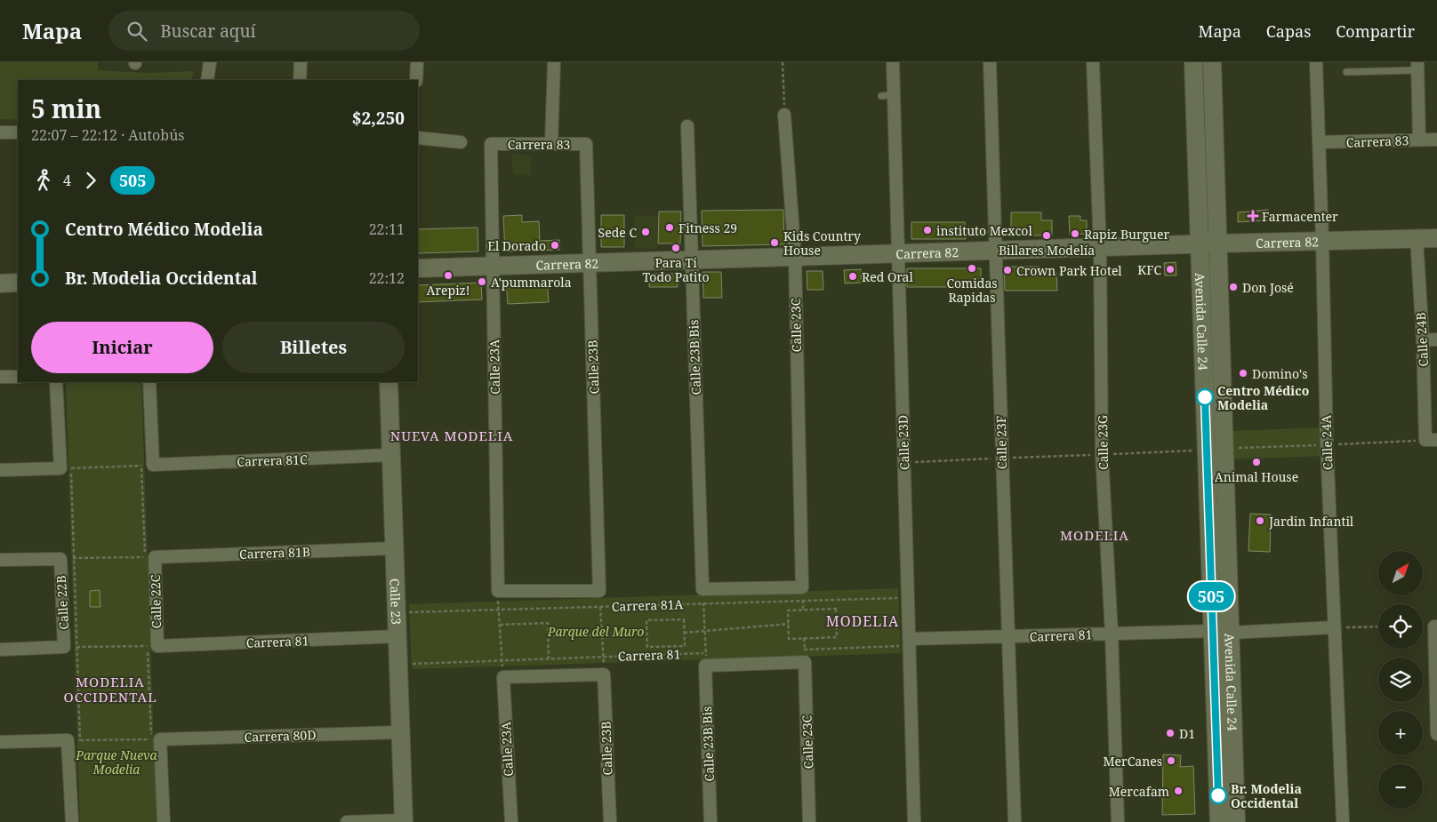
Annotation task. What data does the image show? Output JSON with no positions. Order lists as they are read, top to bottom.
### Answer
{
  "streets": {
    "main road": ["Carrera 82", "Avenida Calle 24", "Calle 23"],
    "street": [
      "Carrera 83",
      "Calle 23C",
      "Calle 24B",
      "Calle 23B Bis",
      "Calle 23A",
      "Calle 23B",
      "Calle 23D",
      "Calle 23F",
      "Calle 23G",
      "Calle 24A",
      "Carrera 81C",
      "Carrera 81B",
      "Calle 22C",
      "Calle 22B",
      "Carrera 81A",
      "Carrera 81",
      "Carrera 80D"
    ]
  },
  "crossings": [
    ["Carrera 83", "Calle 23A"],
    ["Carrera 83", "Calle 23B"],
    ["Carrera 83", "Calle 24A"],
    ["Carrera 82", "Avenida Calle 24"],
    ["Carrera 82", "Calle 23C"],
    ["Carrera 82", "Calle 24B"],
    ["Carrera 82", "Calle 23B Bis"],
    ["Carrera 82", "Calle 23A"],
    ["Carrera 82", "Calle 23B"],
    ["Carrera 82", "Calle 23D"],
    ["Carrera 82", "Calle 23F"],
    ["Carrera 82", "Calle 23G"],
    ["Carrera 82", "Calle 24A"],
    ["Avenida Calle 24", "Carrera 81"],
    ["Calle 23C", "Calle 23B Bis"],
    ["Calle 23B Bis", "Carrera 81"],
    ["Calle 23A", "Carrera 81A"],
    ["Calle 23A", "Carrera 81"],
    ["Calle 23B", "Carrera 81A"],
    ["Calle 23B", "Carrera 81"],
    ["Calle 23D", "Carrera 81A"],
    ["Calle 23D", "Carrera 81"],
    ["Calle 23F", "Carrera 81"],
    ["Calle 23G", "Carrera 81"],
    ["Carrera 81C", "Calle 23"],
    ["Carrera 81B", "Calle 22C"],
    ["Carrera 81B", "Calle 23"],
    ["Calle 22C", "Carrera 81"],
    ["Calle 23", "Carrera 81A"],
    ["Calle 23", "Carrera 81"],
    ["Calle 23", "Carrera 80D"]
  ],
  "districts": [
    "NUEVA MODELIA",
    "MODELIA",
    "MODELIA",
    "MODELIA OCCIDENTAL"
  ],
  "parks": ["Parque del Muro", "Parque Nueva Modelia"],
  "places": {
    "health": ["Farmacenter"],
    "other": [
      "Fitness 29",
      "instituto Mexcol",
      "Sede C",
      "Rapiz Burguer",
      "Billares Modelía",
      "Kids Country House",
      "El Dorado",
      "Para Ti Todo Patito",
      "Comidas Rapidas",
      "KFC",
      "Crown Park Hotel",
      "Arepiz!",
      "Red Oral",
      "A'pummarola",
      "Don José",
      "Domino's",
      "Centro Médico Modelia",
      "Animal House",
      "Jardin Infantil",
      "D1",
      "MerCanes",
      "Mercafam",
      "Br. Modelia Occidental"
    ]
  },
  "lines": ["bus line 505"],
  "north": "top right",
  "page": {
    "header": "Mapa",
    "search": "Buscar aquí",
    "nav": ["Mapa", "Capas", "Compartir"],
    "on_map": "505",
    "heading": ["5 min", "22:07 – 22:12 · Autobús", "$2,250"],
    "legs": ["4", "505"],
    "list": [
      {
        "name": "Centro Médico Modelia",
        "value": "22:11"
      },
      {
        "name": "Br. Modelia Occidental",
        "value": "22:12"
      }
    ],
    "buttons": ["Iniciar", "Billetes"],
    "map_buttons": ["+", "−"]
  }
}
